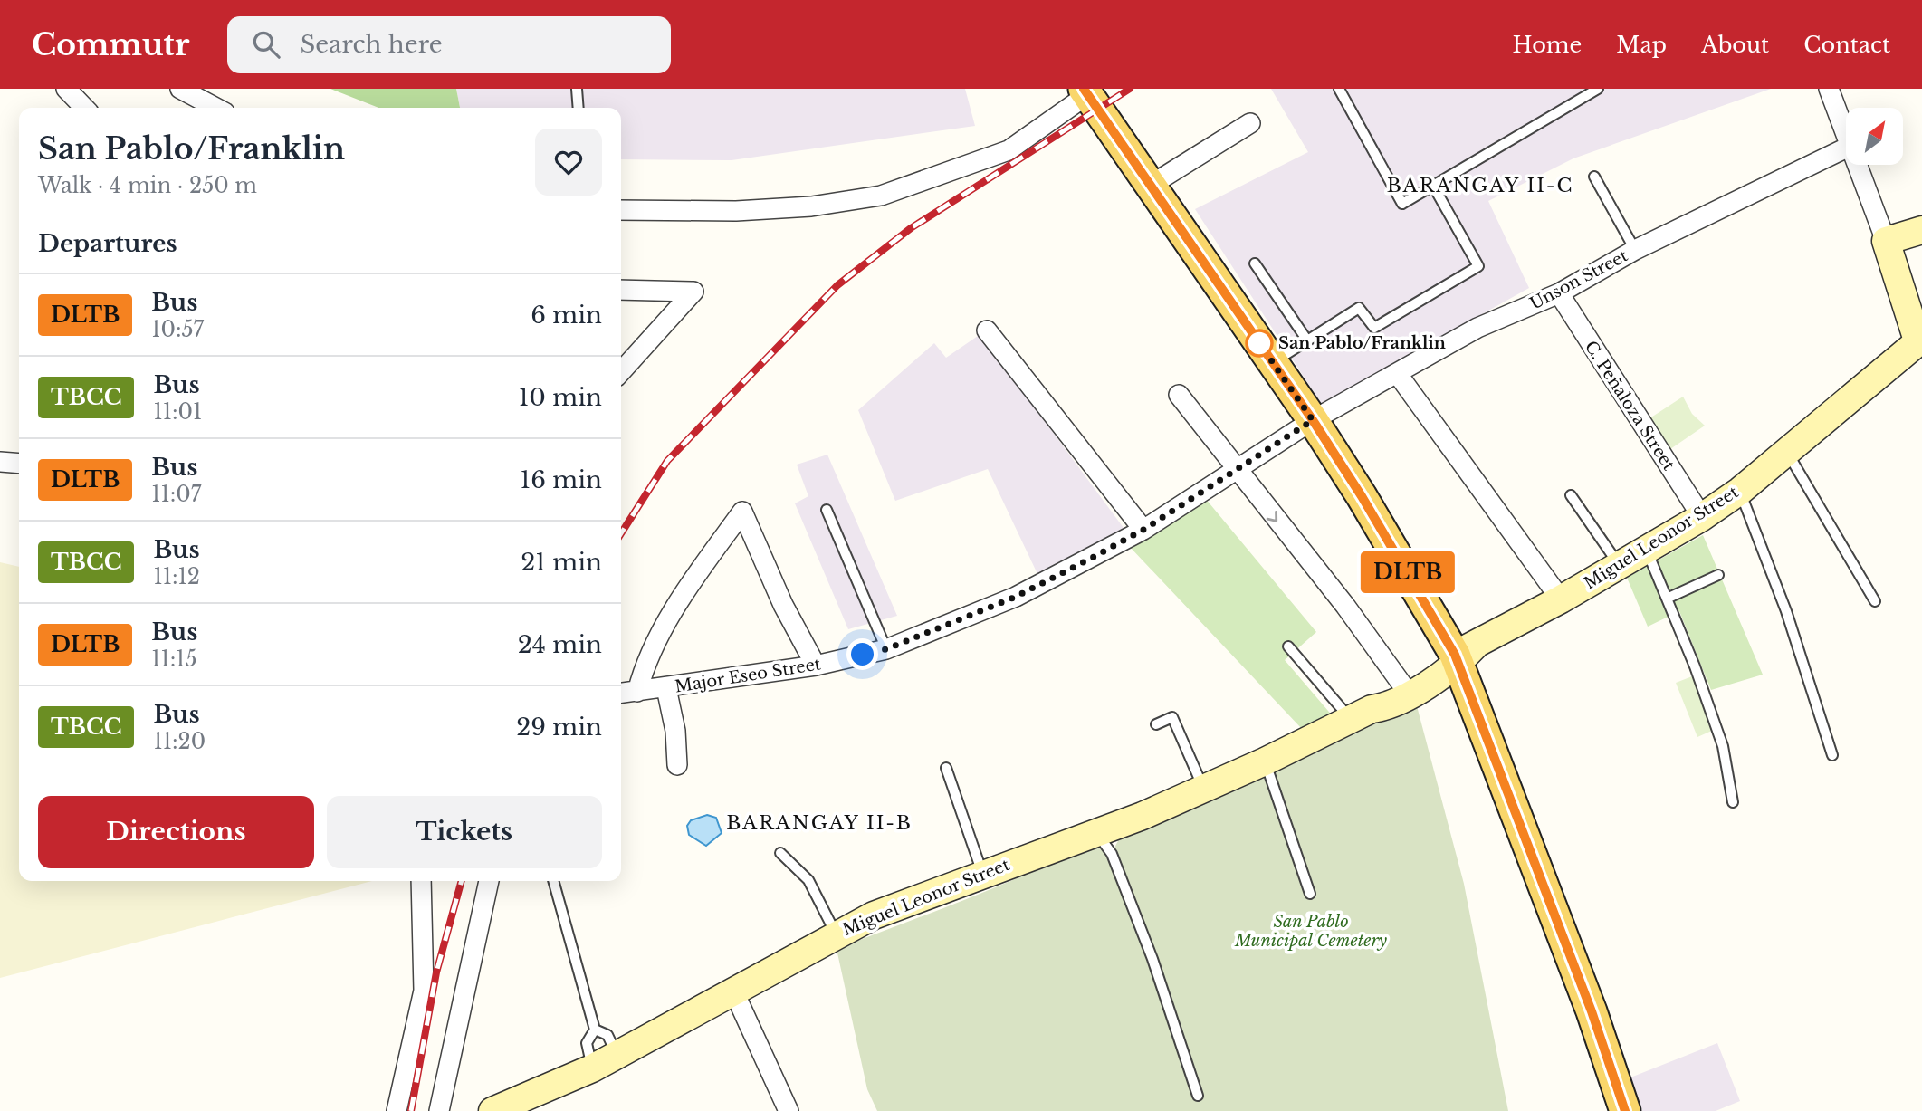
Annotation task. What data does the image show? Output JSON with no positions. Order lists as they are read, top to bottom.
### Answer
{
  "streets": {
    "street": [
      "Unson Street",
      "C. Peñaloza Street",
      "Miguel Leonor Street",
      "Major Eseo Street"
    ]
  },
  "crossings": [
    ["Unson Street", "C. Peñaloza Street"],
    ["Unson Street", "Major Eseo Street"],
    ["C. Peñaloza Street", "Miguel Leonor Street"]
  ],
  "districts": ["BARANGAY II-C", "BARANGAY II-B"],
  "parks": ["San Pablo Municipal Cemetery"],
  "places": ["San Pablo/Franklin"],
  "lines": ["bus line DLTB"],
  "north": "top right",
  "page": {
    "header": "Commutr",
    "search": "Search here",
    "nav": [
      "Home",
      "Map",
      "About",
      "Contact"
    ],
    "on_map": "DLTB",
    "heading": [
      ["San Pablo/Franklin", "Walk · 4 min · 250 m"],
      "Departures"
    ],
    "list": [
      {
        "mark": "DLTB",
        "name": "Bus",
        "note": "10:57",
        "value": "6 min"
      },
      {
        "mark": "TBCC",
        "name": "Bus",
        "note": "11:01",
        "value": "10 min"
      },
      {
        "mark": "DLTB",
        "name": "Bus",
        "note": "11:07",
        "value": "16 min"
      },
      {
        "mark": "TBCC",
        "name": "Bus",
        "note": "11:12",
        "value": "21 min"
      },
      {
        "mark": "DLTB",
        "name": "Bus",
        "note": "11:15",
        "value": "24 min"
      },
      {
        "mark": "TBCC",
        "name": "Bus",
        "note": "11:20",
        "value": "29 min"
      }
    ],
    "buttons": ["Directions", "Tickets"]
  }
}
